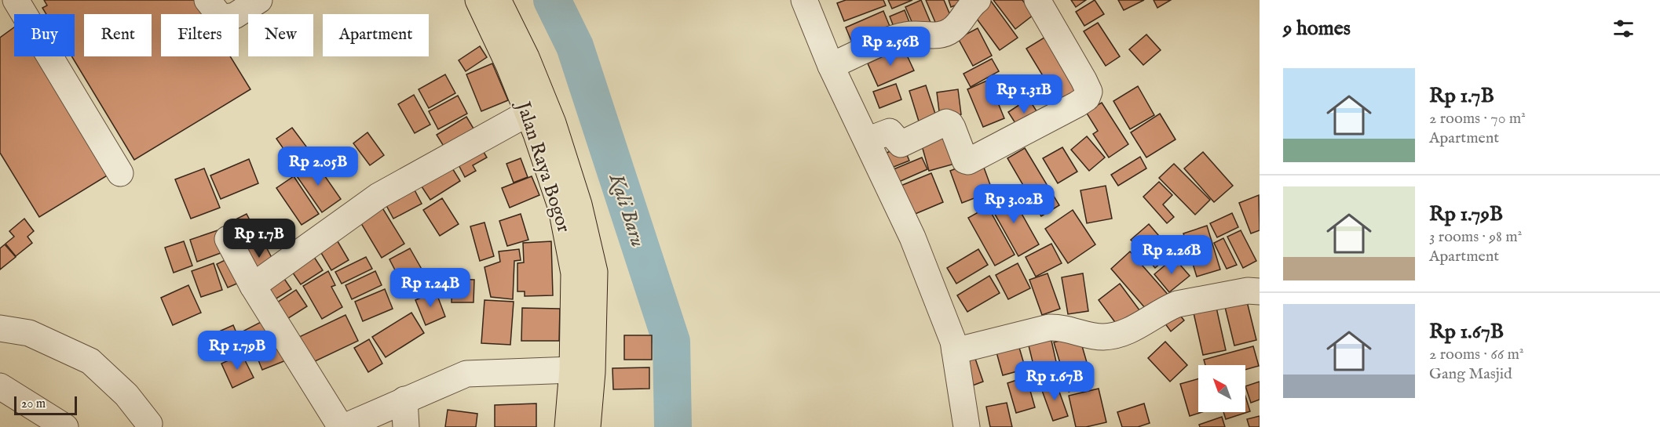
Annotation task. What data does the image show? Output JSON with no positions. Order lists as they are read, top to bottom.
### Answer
{
  "streets": {
    "highway": ["Jalan Raya Bogor"]
  },
  "water": ["Kali Baru"],
  "scale_bar": "20 m",
  "north": "top left",
  "page": {
    "heading": "9 homes",
    "chip": [
      "Buy",
      "Rent",
      "Filters",
      "New",
      "Apartment"
    ],
    "price": [
      "Rp 2.56B",
      "Rp 1.31B",
      "Rp 2.05B",
      "Rp 3.02B",
      "Rp 1.7B",
      "Rp 2.26B",
      "Rp 1.24B",
      "Rp 1.79B",
      "Rp 1.67B"
    ],
    "list": [
      {
        "name": "Rp 1.7B",
        "note": "2 rooms · 70 m² · Apartment"
      },
      {
        "name": "Rp 1.79B",
        "note": "3 rooms · 98 m² · Apartment"
      },
      {
        "name": "Rp 1.67B",
        "note": "2 rooms · 66 m² · Gang Masjid"
      }
    ],
    "scale": "20 m"
  }
}
